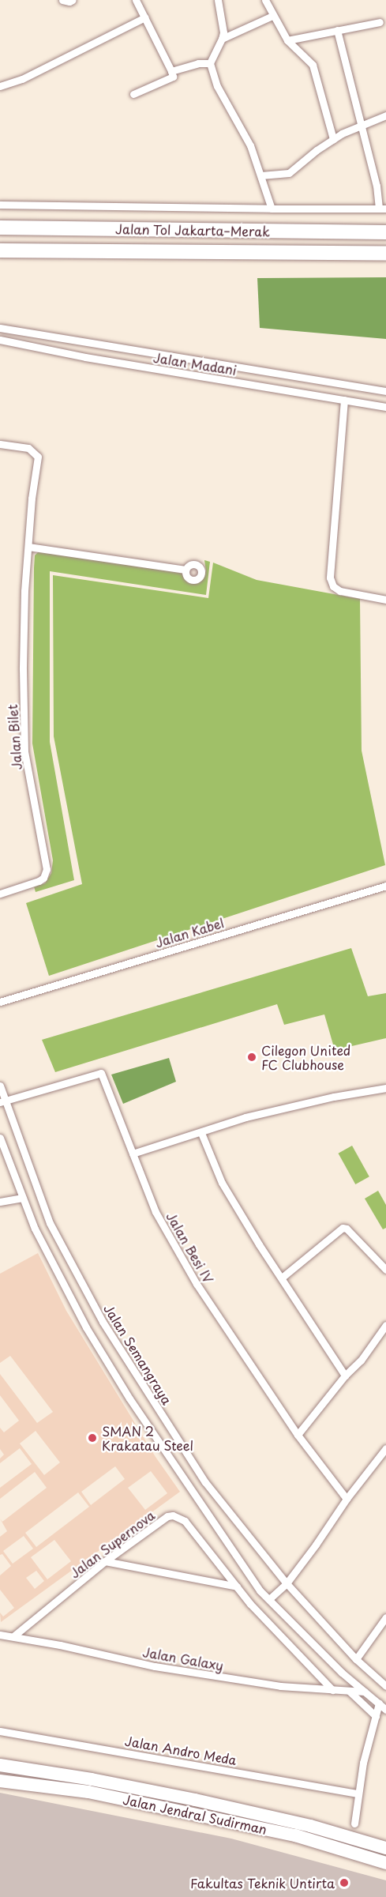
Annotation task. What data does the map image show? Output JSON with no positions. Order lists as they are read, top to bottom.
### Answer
{
  "streets": {
    "highway": ["Jalan Tol Jakarta–Merak", "Jalan Jendral Sudirman"],
    "street": [
      "Jalan Madani",
      "Jalan Bilet",
      "Jalan Kabel",
      "Jalan Besi IV",
      "Jalan Semangraya",
      "Jalan Supernova",
      "Jalan Galaxy",
      "Jalan Andro Meda"
    ]
  },
  "crossings": [
    ["Jalan Besi IV", "Jalan Semangraya"],
    ["Jalan Supernova", "Jalan Galaxy"]
  ],
  "places": ["Cilegon United FC Clubhouse", "SMAN 2 Krakatau Steel", "Fakultas Teknik Untirta"]
}
